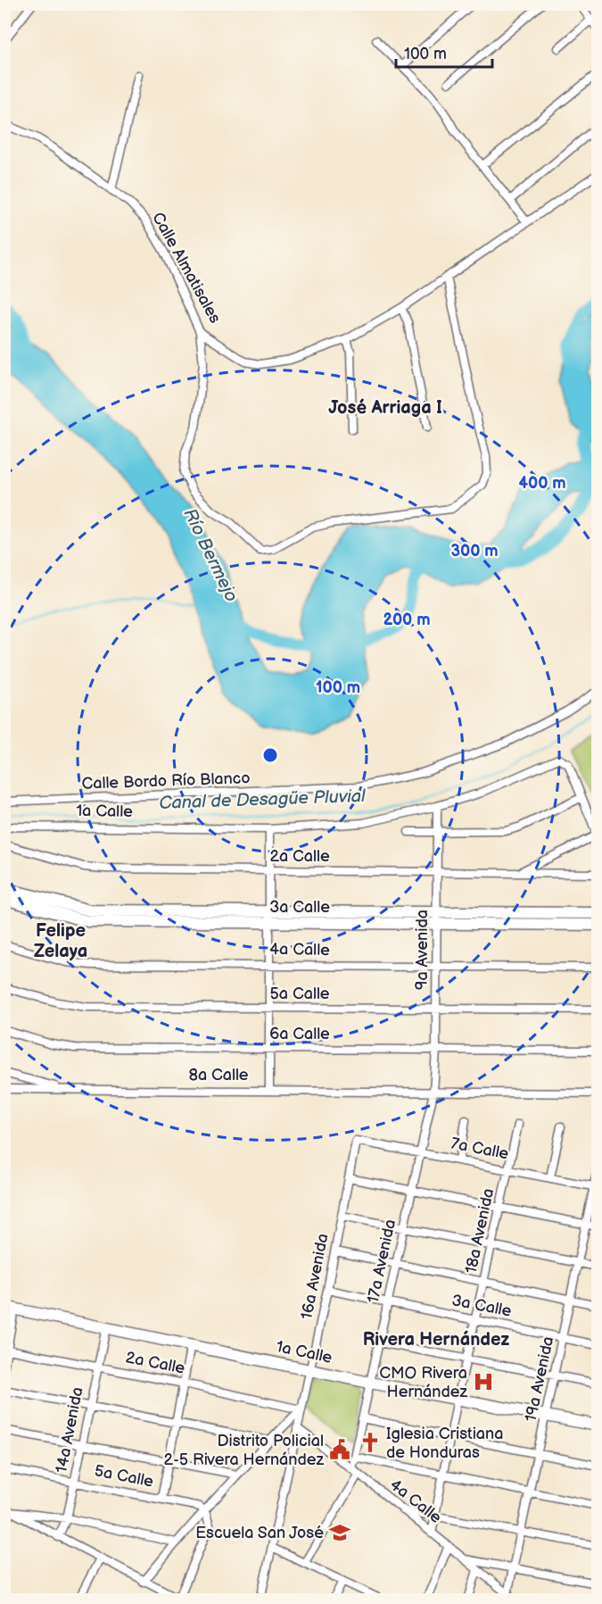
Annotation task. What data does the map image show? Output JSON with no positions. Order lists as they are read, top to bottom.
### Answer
{
  "streets": {
    "street": [
      "Calle Almatisales",
      "Calle Bordo Río Blanco",
      "1a Calle",
      "2a Calle",
      "3a Calle",
      "4a Calle",
      "9a Avenida",
      "5a Calle",
      "6a Calle",
      "8a Calle",
      "7a Calle",
      "18a Avenida",
      "17a Avenida",
      "16a Avenida",
      "19a Avenida",
      "14a Avenida"
    ]
  },
  "crossings": [
    ["1a Calle", "9a Avenida"],
    ["1a Calle", "18a Avenida"],
    ["1a Calle", "17a Avenida"],
    ["1a Calle", "16a Avenida"],
    ["1a Calle", "19a Avenida"],
    ["1a Calle", "14a Avenida"],
    ["2a Calle", "9a Avenida"],
    ["2a Calle", "16a Avenida"],
    ["2a Calle", "14a Avenida"],
    ["3a Calle", "9a Avenida"],
    ["3a Calle", "18a Avenida"],
    ["3a Calle", "17a Avenida"],
    ["3a Calle", "16a Avenida"],
    ["3a Calle", "19a Avenida"],
    ["4a Calle", "9a Avenida"],
    ["4a Calle", "18a Avenida"],
    ["4a Calle", "17a Avenida"],
    ["4a Calle", "19a Avenida"],
    ["9a Avenida", "5a Calle"],
    ["9a Avenida", "6a Calle"],
    ["9a Avenida", "8a Calle"],
    ["9a Avenida", "17a Avenida"],
    ["5a Calle", "14a Avenida"],
    ["8a Calle", "17a Avenida"],
    ["7a Calle", "18a Avenida"],
    ["7a Calle", "17a Avenida"],
    ["7a Calle", "16a Avenida"],
    ["7a Calle", "19a Avenida"]
  ],
  "districts": ["José Arriaga I", "Felipe Zelaya", "Rivera Hernández"],
  "water": ["Río Bermejo", "Canal de Desagüe Pluvial"],
  "places": {
    "hospital": ["CMO Rivera Hernández"],
    "church": ["Iglesia Cristiana de Honduras"],
    "public building": ["Distrito Policial 2-5 Rivera Hernández"],
    "school or university": ["Escuela San José"]
  },
  "scale_bar": "100 m",
  "rings": [
    "400 m",
    "300 m",
    "200 m",
    "100 m"
  ]
}
